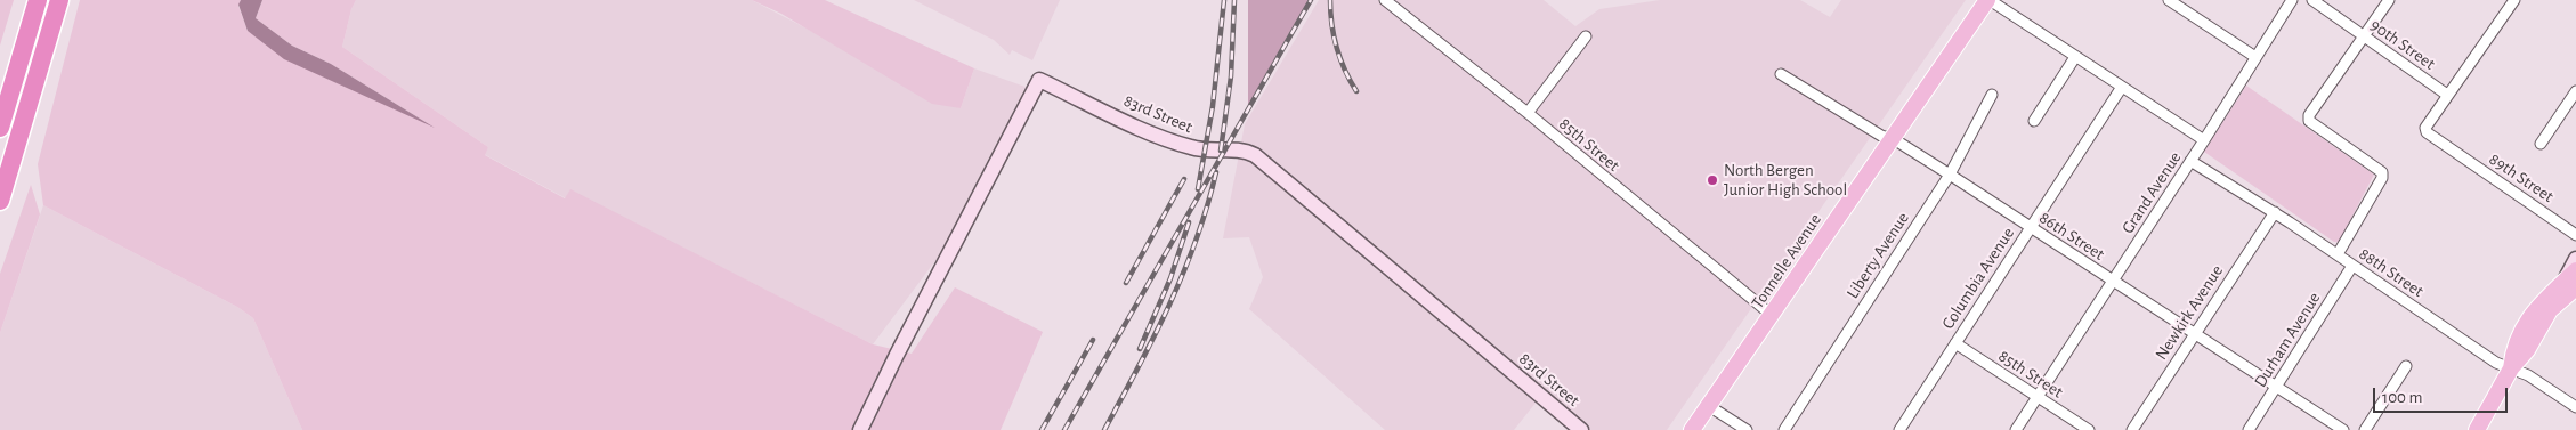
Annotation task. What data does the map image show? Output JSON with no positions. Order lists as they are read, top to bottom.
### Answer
{
  "streets": {
    "main road": ["Tonnelle Avenue"],
    "street": [
      "90th Street",
      "83rd Street",
      "85th Street",
      "89th Street",
      "Grand Avenue",
      "86th Street",
      "Liberty Avenue",
      "88th Street",
      "Columbia Avenue",
      "Newkirk Avenue",
      "Durham Avenue"
    ]
  },
  "crossings": [
    ["90th Street", "89th Street"],
    ["85th Street", "Grand Avenue"],
    ["85th Street", "Tonnelle Avenue"],
    ["85th Street", "Columbia Avenue"],
    ["Grand Avenue", "86th Street"],
    ["Grand Avenue", "88th Street"],
    ["86th Street", "Liberty Avenue"],
    ["86th Street", "Tonnelle Avenue"],
    ["86th Street", "Columbia Avenue"],
    ["86th Street", "Newkirk Avenue"],
    ["86th Street", "Durham Avenue"],
    ["88th Street", "Newkirk Avenue"],
    ["88th Street", "Durham Avenue"]
  ],
  "places": ["North Bergen Junior High School"],
  "scale_bar": "100 m"
}
